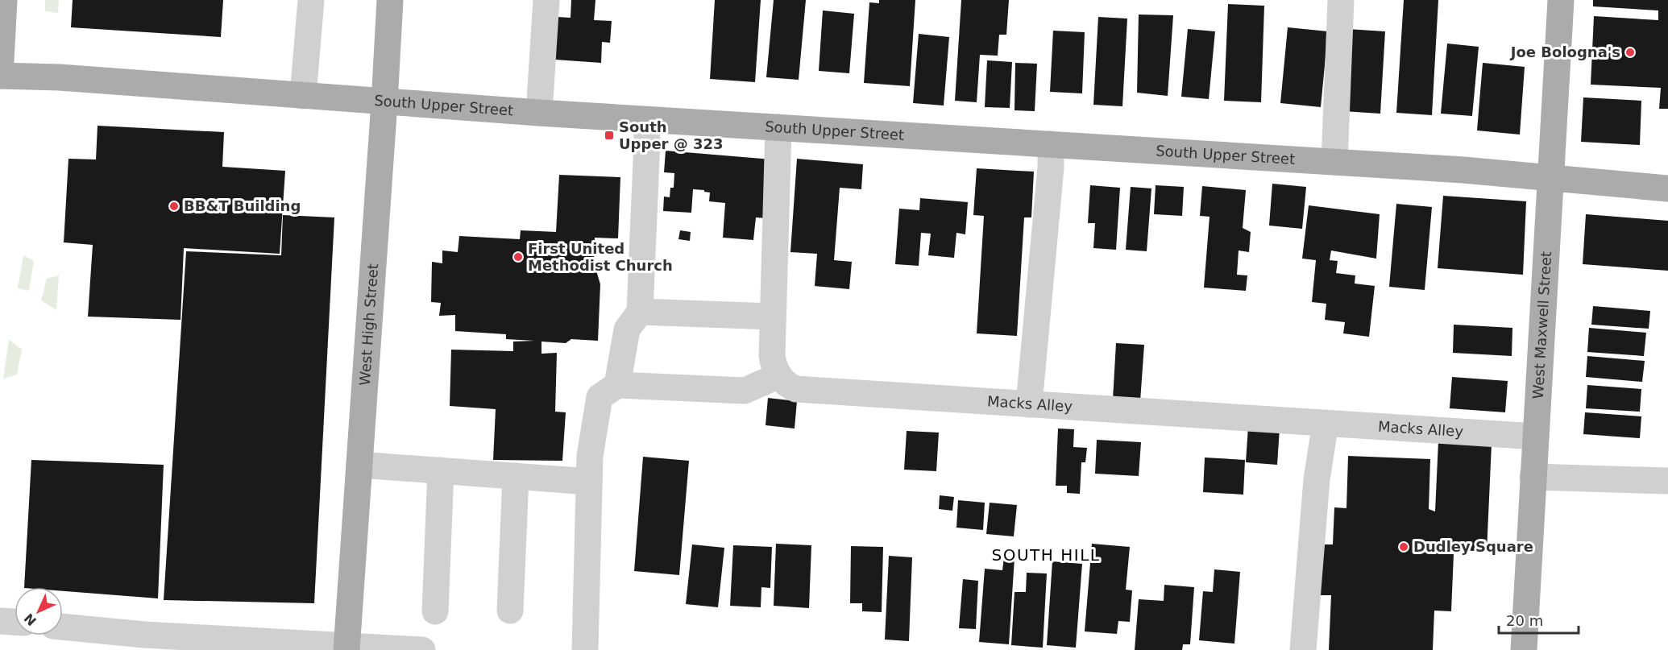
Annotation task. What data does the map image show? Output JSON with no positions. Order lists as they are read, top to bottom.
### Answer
{
  "streets": {
    "main road": ["South Upper Street", "West High Street", "West Maxwell Street"],
    "street": ["Macks Alley"]
  },
  "crossings": [
    ["South Upper Street", "West High Street"],
    ["South Upper Street", "West Maxwell Street"],
    ["West Maxwell Street", "Macks Alley"]
  ],
  "districts": ["SOUTH HILL"],
  "places": {
    "other": [
      "Joe Bologna's",
      "BB&T Building",
      "First United Methodist Church",
      "Dudley Square"
    ],
    "transit": ["South Upper @ 323"]
  },
  "scale_bar": "20 m",
  "north": "bottom left"
}
